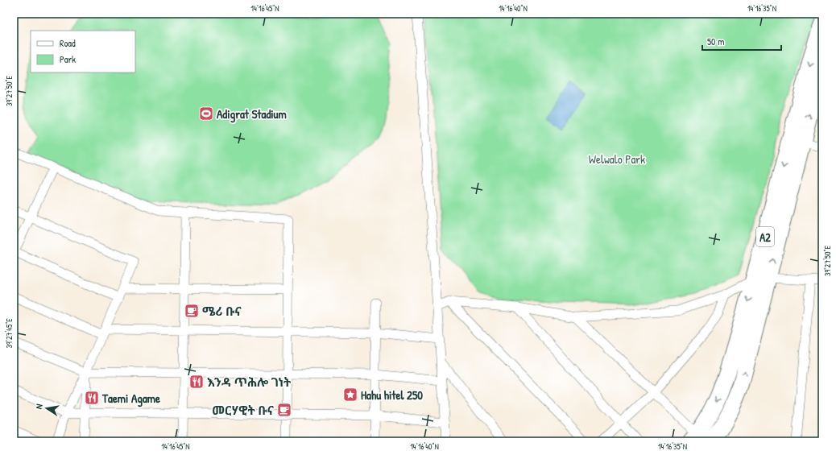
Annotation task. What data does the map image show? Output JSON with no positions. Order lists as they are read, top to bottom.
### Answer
{
  "streets": {
    "highway": ["A2"]
  },
  "parks": ["Welwalo Park"],
  "places": {
    "sports": ["Adigrat Stadium"],
    "cafe": ["ሜሪ ቡና", "መርሃዊት ቡና"],
    "restaurant": ["እንዳ ጥሕሎ ገነት", "Taemi Agame"],
    "place": ["Hahu hitel 250"]
  },
  "legend": ["Road", "Park"],
  "scale_bar": "50 m",
  "north": "left",
  "coordinates": [
    "14°16'45\"N",
    "14°16'40\"N",
    "14°16'35\"N",
    "39°27'50\"E",
    "39°27'45\"E"
  ]
}
